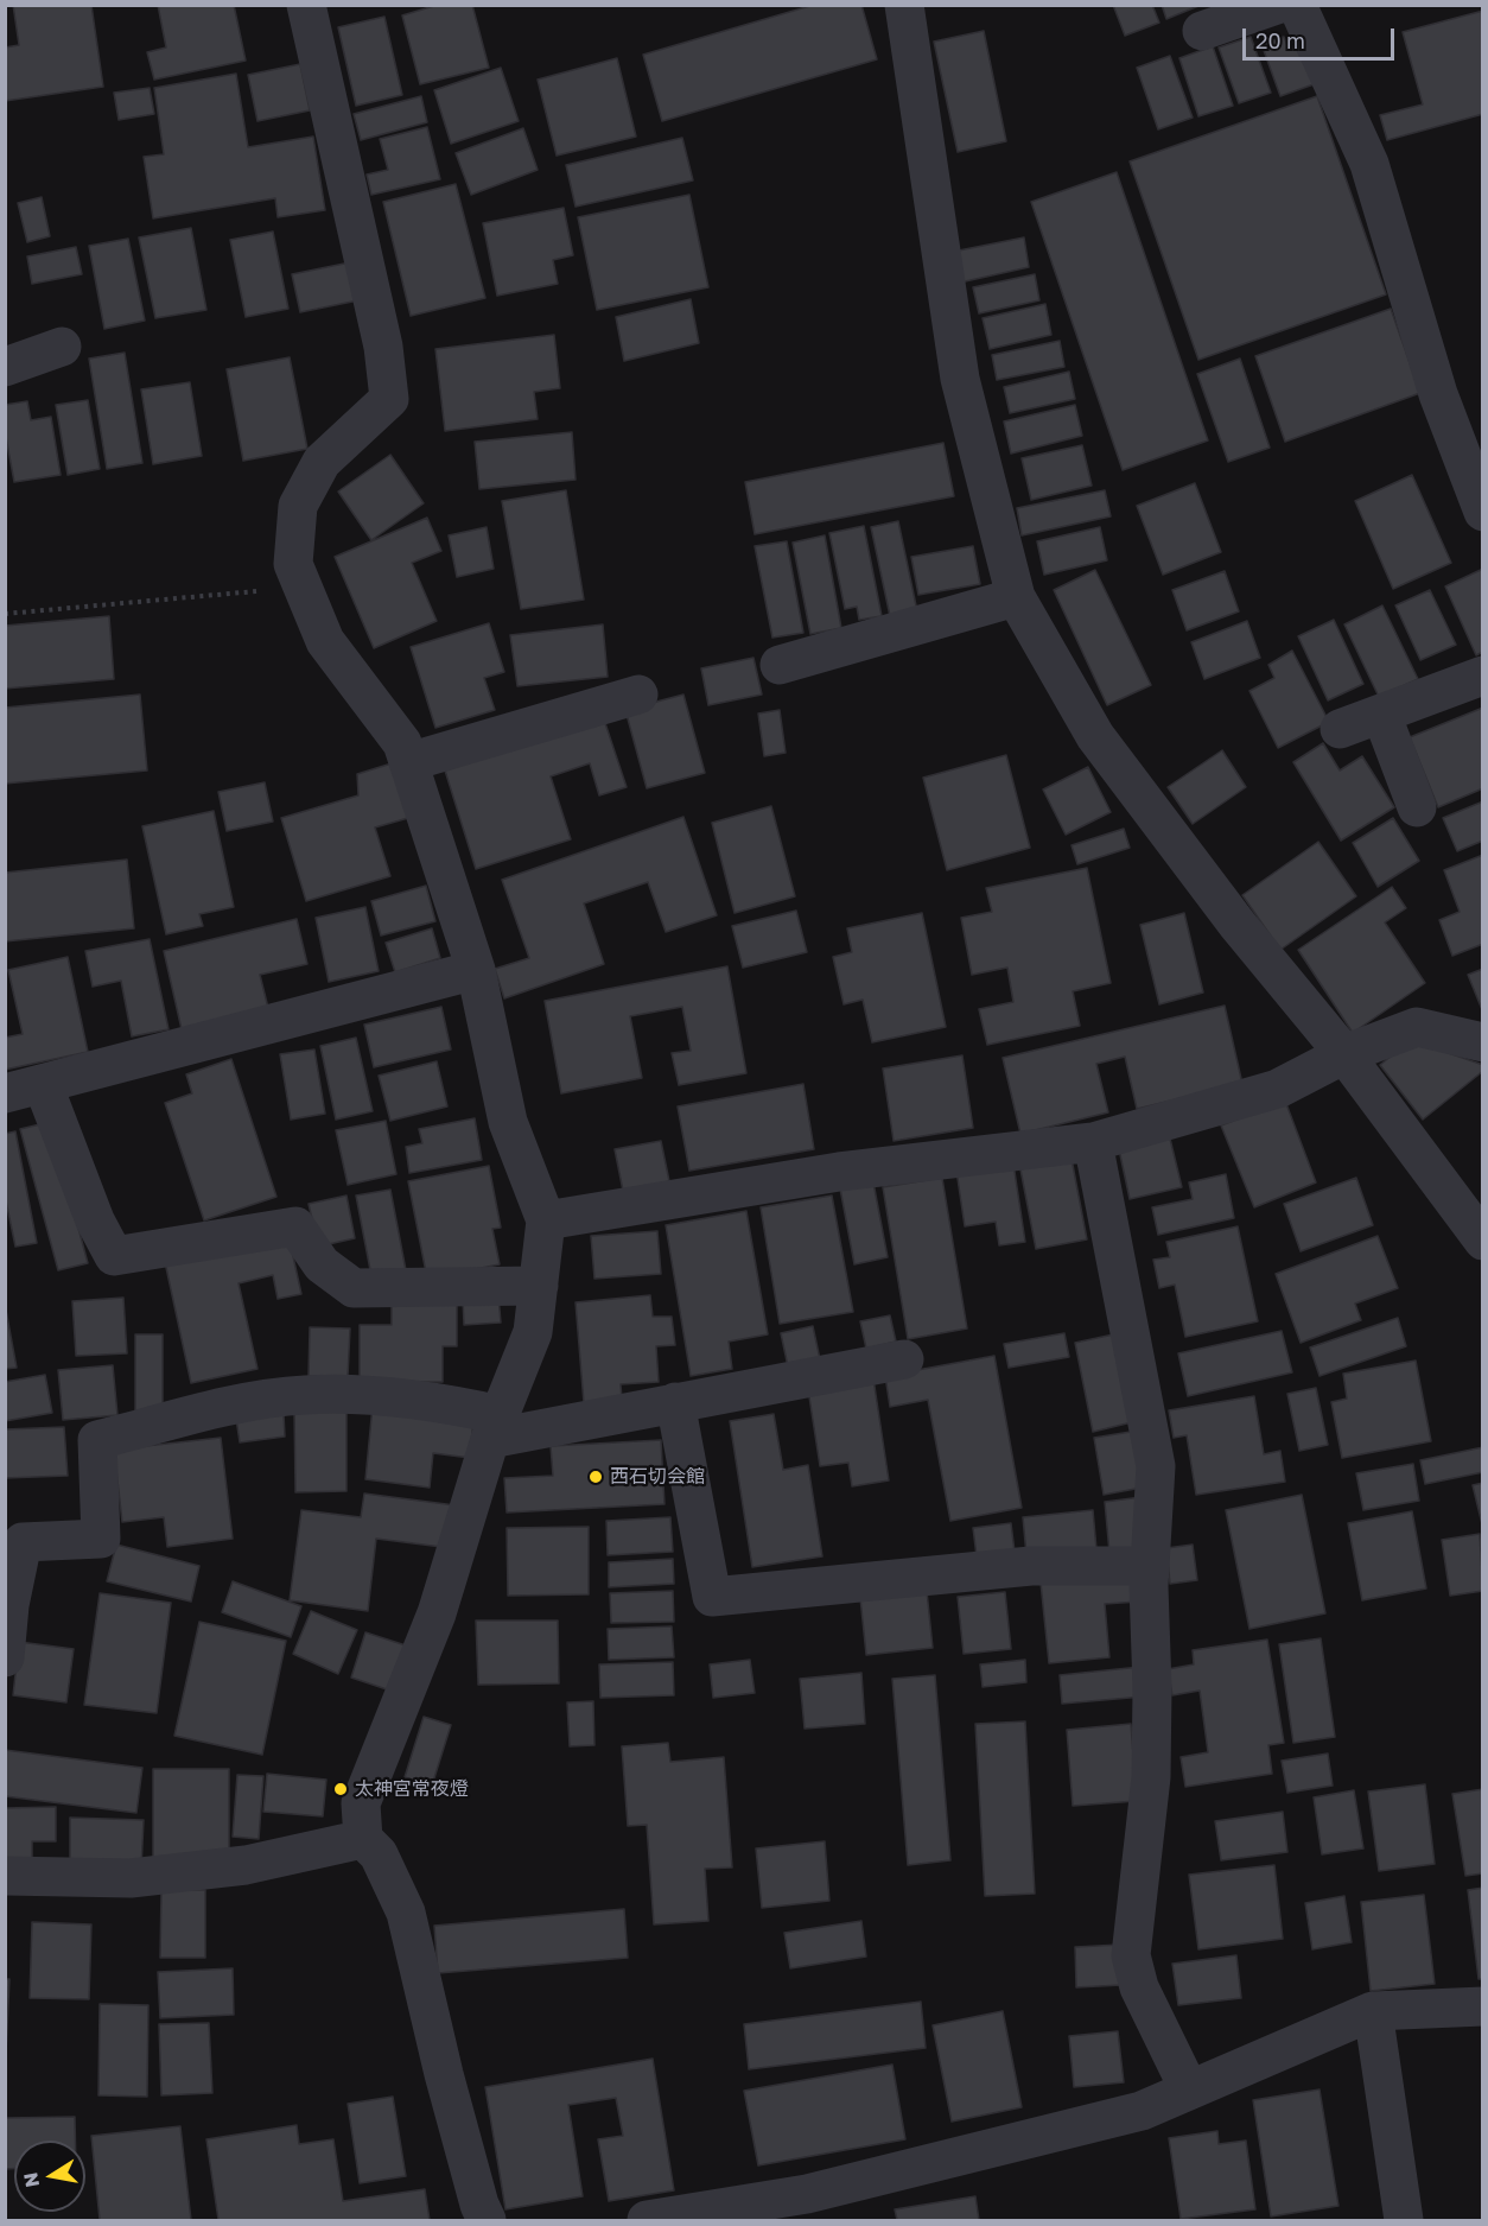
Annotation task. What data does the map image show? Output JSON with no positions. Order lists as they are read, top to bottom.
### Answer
{
  "places": ["西石切会館", "太神宮常夜燈"],
  "scale_bar": "20 m",
  "north": "left"
}
